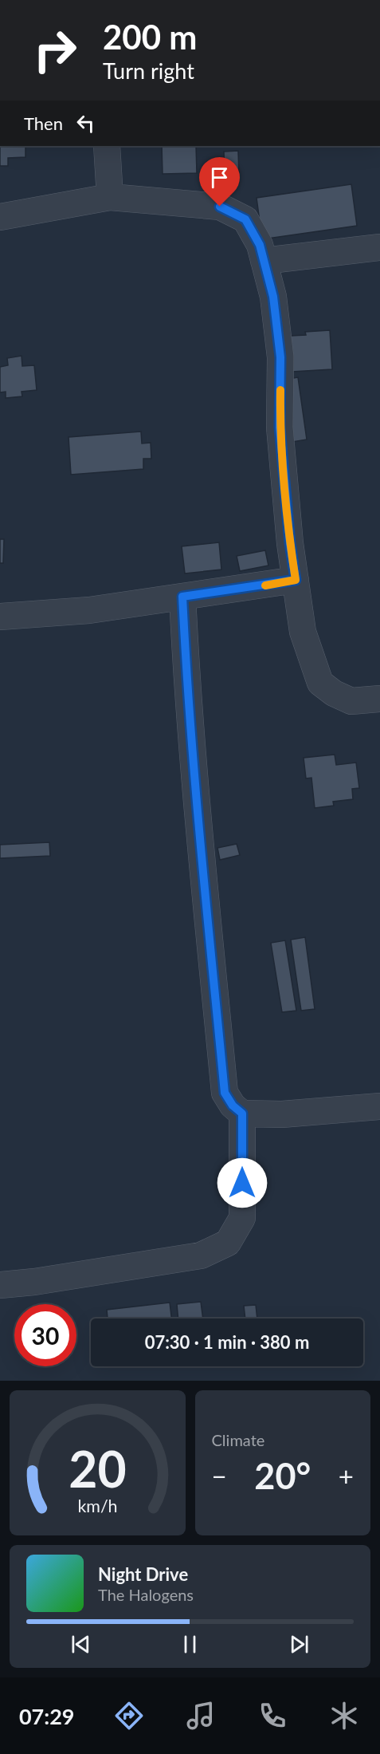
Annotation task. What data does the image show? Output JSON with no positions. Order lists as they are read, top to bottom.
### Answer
{
  "page": {
    "turn": ["200 m", "Turn right"],
    "then": "Then",
    "limit": "30",
    "trip": "07:30 · 1 min · 380 m",
    "tile": "Climate",
    "heat": ["−", "20°", "+"],
    "song": ["Night Drive", "The Halogens"],
    "tabs": "07:29",
    "gauge": ["20", "km/h"]
  }
}
